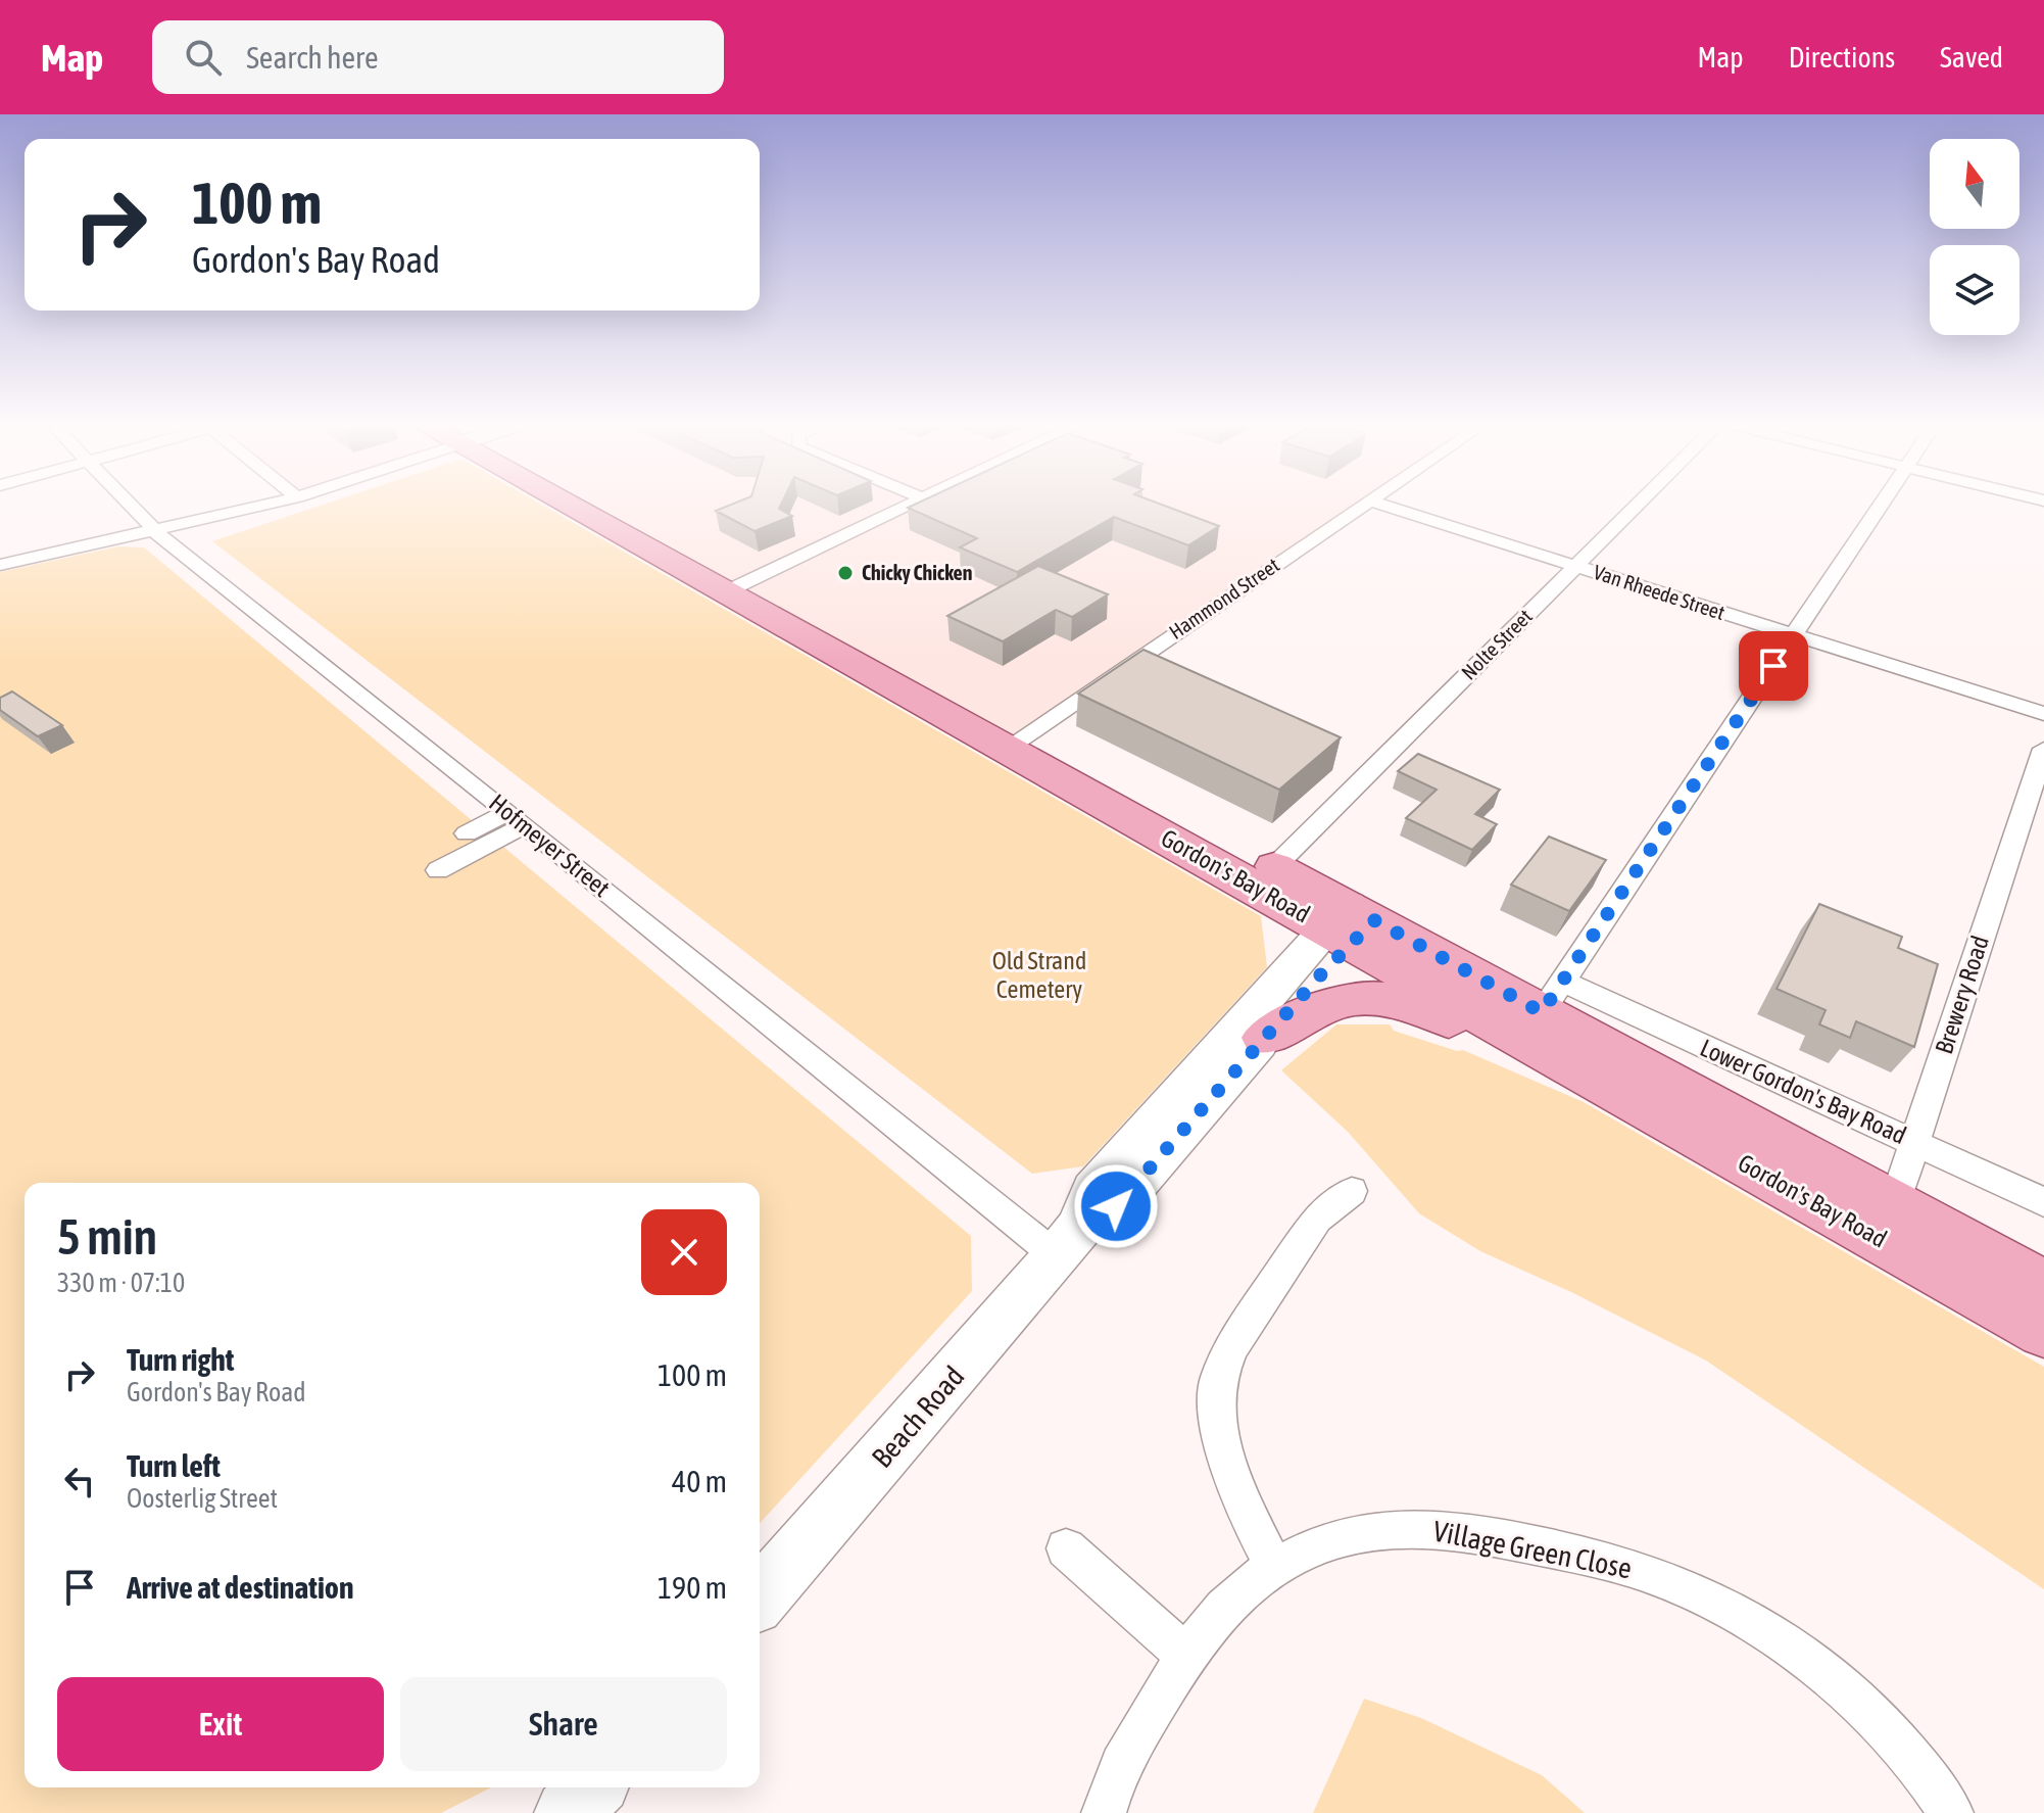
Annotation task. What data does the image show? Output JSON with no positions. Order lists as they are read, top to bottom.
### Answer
{
  "streets": {
    "main road": ["Gordon's Bay Road"],
    "street": [
      "Van Rheede Street",
      "Hammond Street",
      "Nolte Street",
      "Hofmeyer Street",
      "Brewery Road",
      "Lower Gordon's Bay Road",
      "Beach Road",
      "Village Green Close"
    ]
  },
  "crossings": [
    ["Van Rheede Street", "Nolte Street"],
    ["Hammond Street", "Gordon's Bay Road"],
    ["Nolte Street", "Gordon's Bay Road"],
    ["Hofmeyer Street", "Beach Road"],
    ["Gordon's Bay Road", "Brewery Road"],
    ["Gordon's Bay Road", "Lower Gordon's Bay Road"],
    ["Gordon's Bay Road", "Beach Road"],
    ["Brewery Road", "Lower Gordon's Bay Road"]
  ],
  "parks": ["Old Strand Cemetery"],
  "places": ["Chicky Chicken"],
  "north": "top",
  "page": {
    "header": "Map",
    "search": "Search here",
    "nav": ["Map", "Directions", "Saved"],
    "turn": ["100 m", "Gordon's Bay Road"],
    "heading": ["5 min", "330 m · 07:10"],
    "list": [
      {
        "name": "Turn right",
        "note": "Gordon's Bay Road",
        "value": "100 m"
      },
      {
        "name": "Turn left",
        "note": "Oosterlig Street",
        "value": "40 m"
      },
      {
        "name": "Arrive at destination",
        "value": "190 m"
      }
    ],
    "buttons": ["Exit", "Share"]
  }
}
